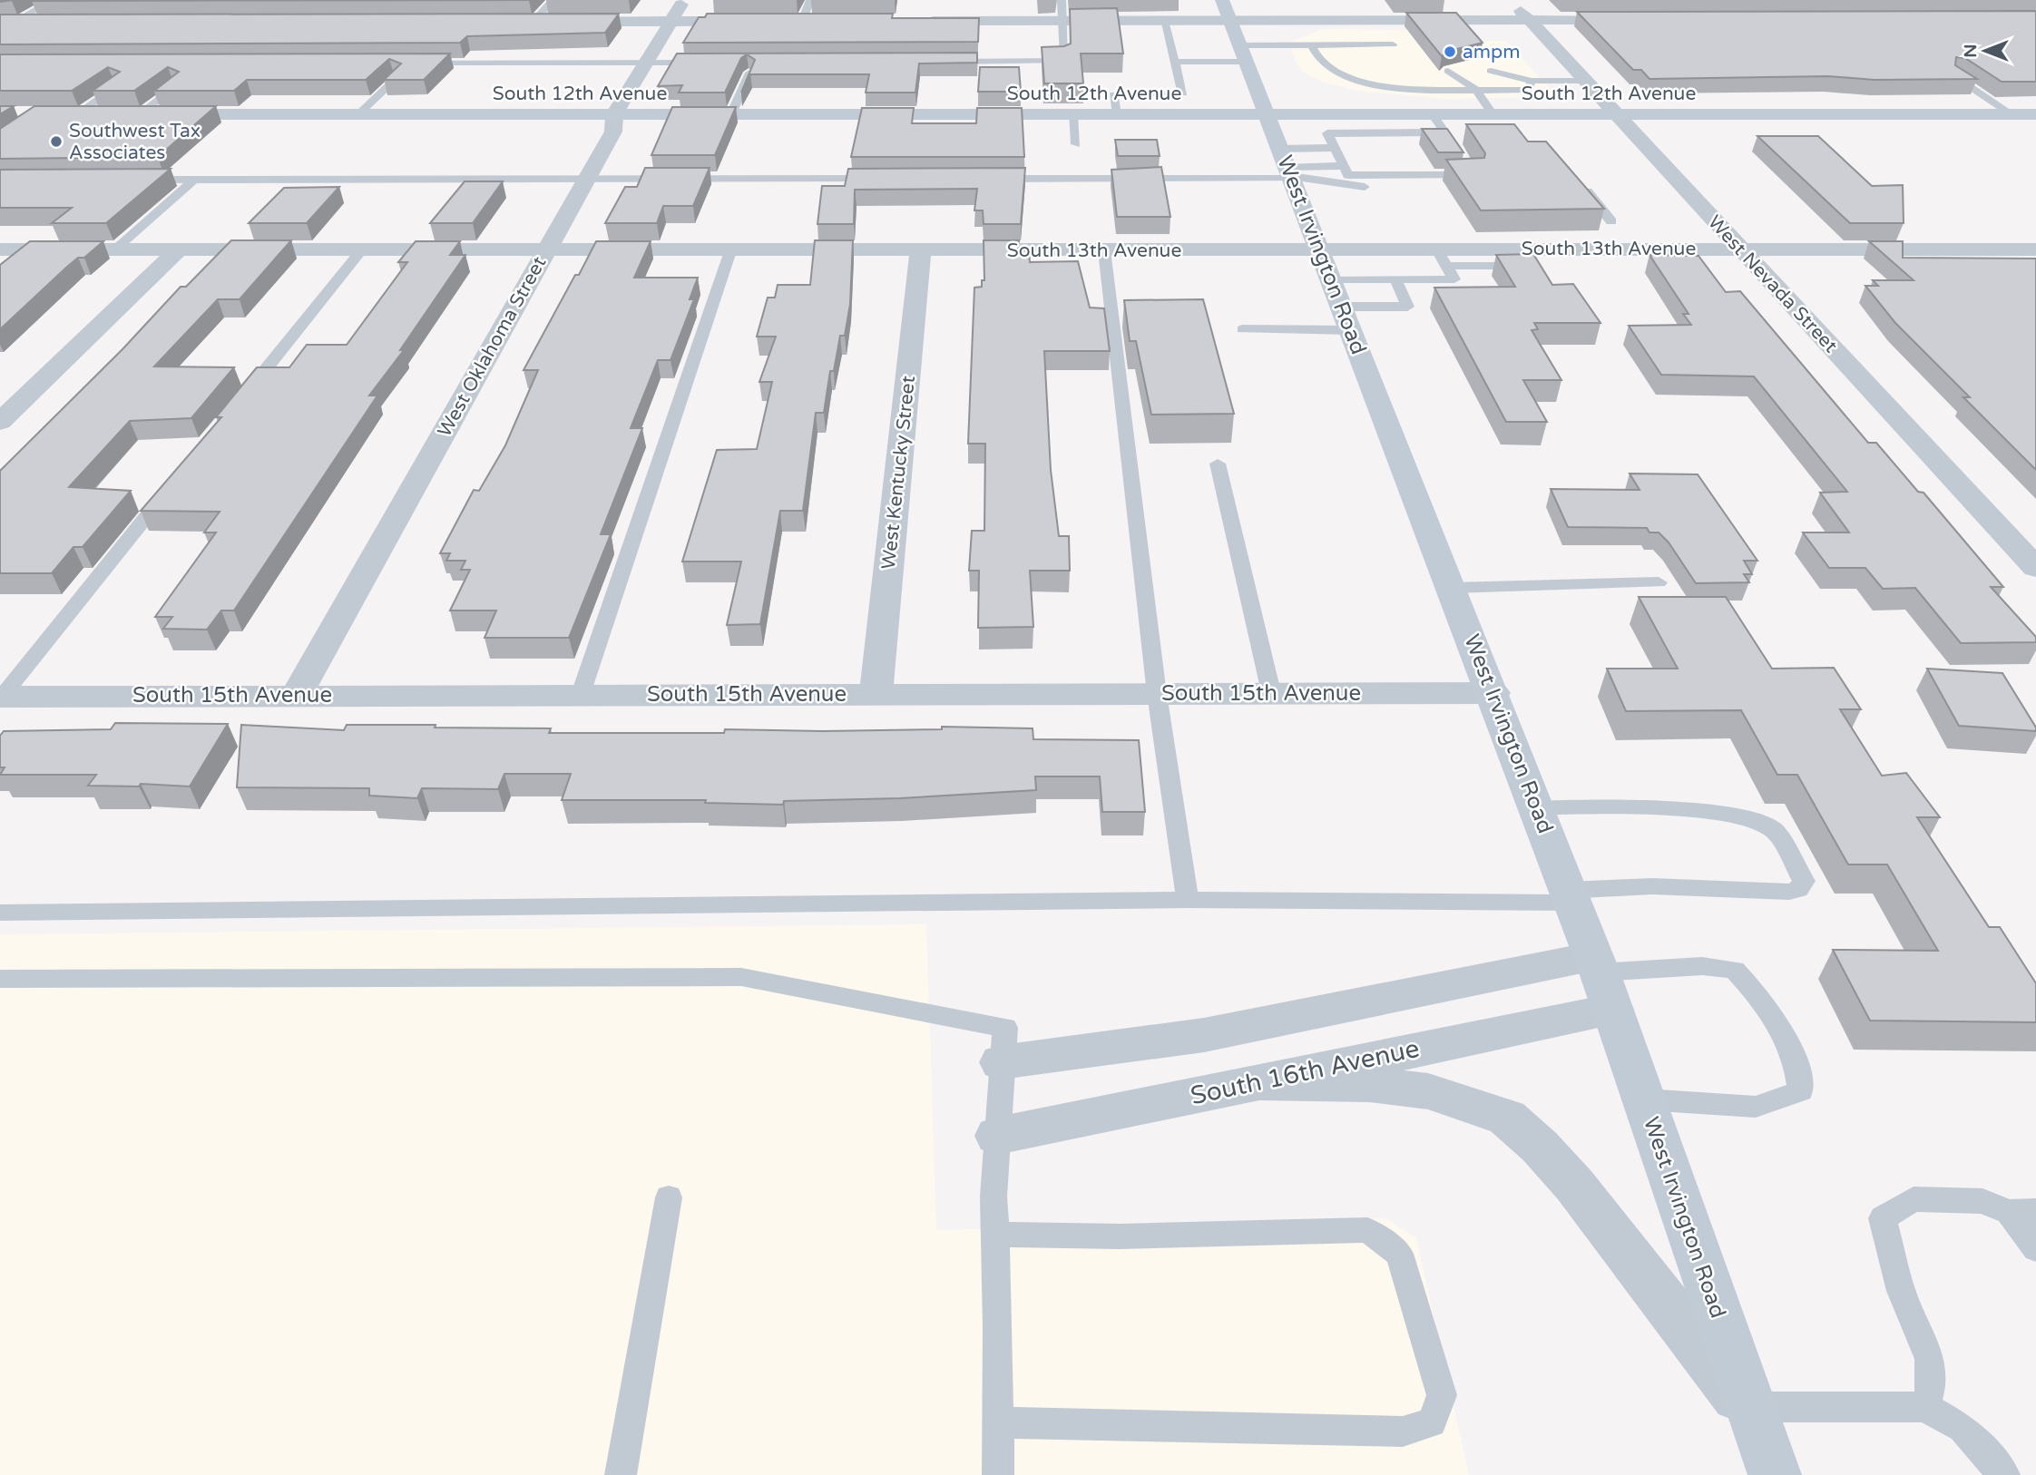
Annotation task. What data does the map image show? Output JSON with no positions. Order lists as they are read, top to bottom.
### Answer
{
  "streets": {
    "main road": ["South 12th Avenue", "West Irvington Road"],
    "street": [
      "South 13th Avenue",
      "West Nevada Street",
      "West Oklahoma Street",
      "West Kentucky Street",
      "South 15th Avenue",
      "South 16th Avenue"
    ]
  },
  "crossings": [
    ["South 12th Avenue", "West Irvington Road"],
    ["South 12th Avenue", "West Nevada Street"],
    ["South 12th Avenue", "West Oklahoma Street"],
    ["South 13th Avenue", "West Irvington Road"],
    ["South 13th Avenue", "West Nevada Street"],
    ["South 13th Avenue", "West Oklahoma Street"],
    ["South 13th Avenue", "West Kentucky Street"],
    ["West Irvington Road", "South 15th Avenue"],
    ["West Irvington Road", "South 16th Avenue"],
    ["West Oklahoma Street", "South 15th Avenue"],
    ["West Kentucky Street", "South 15th Avenue"]
  ],
  "places": ["ampm", "Southwest Tax Associates"],
  "north": "left"
}
